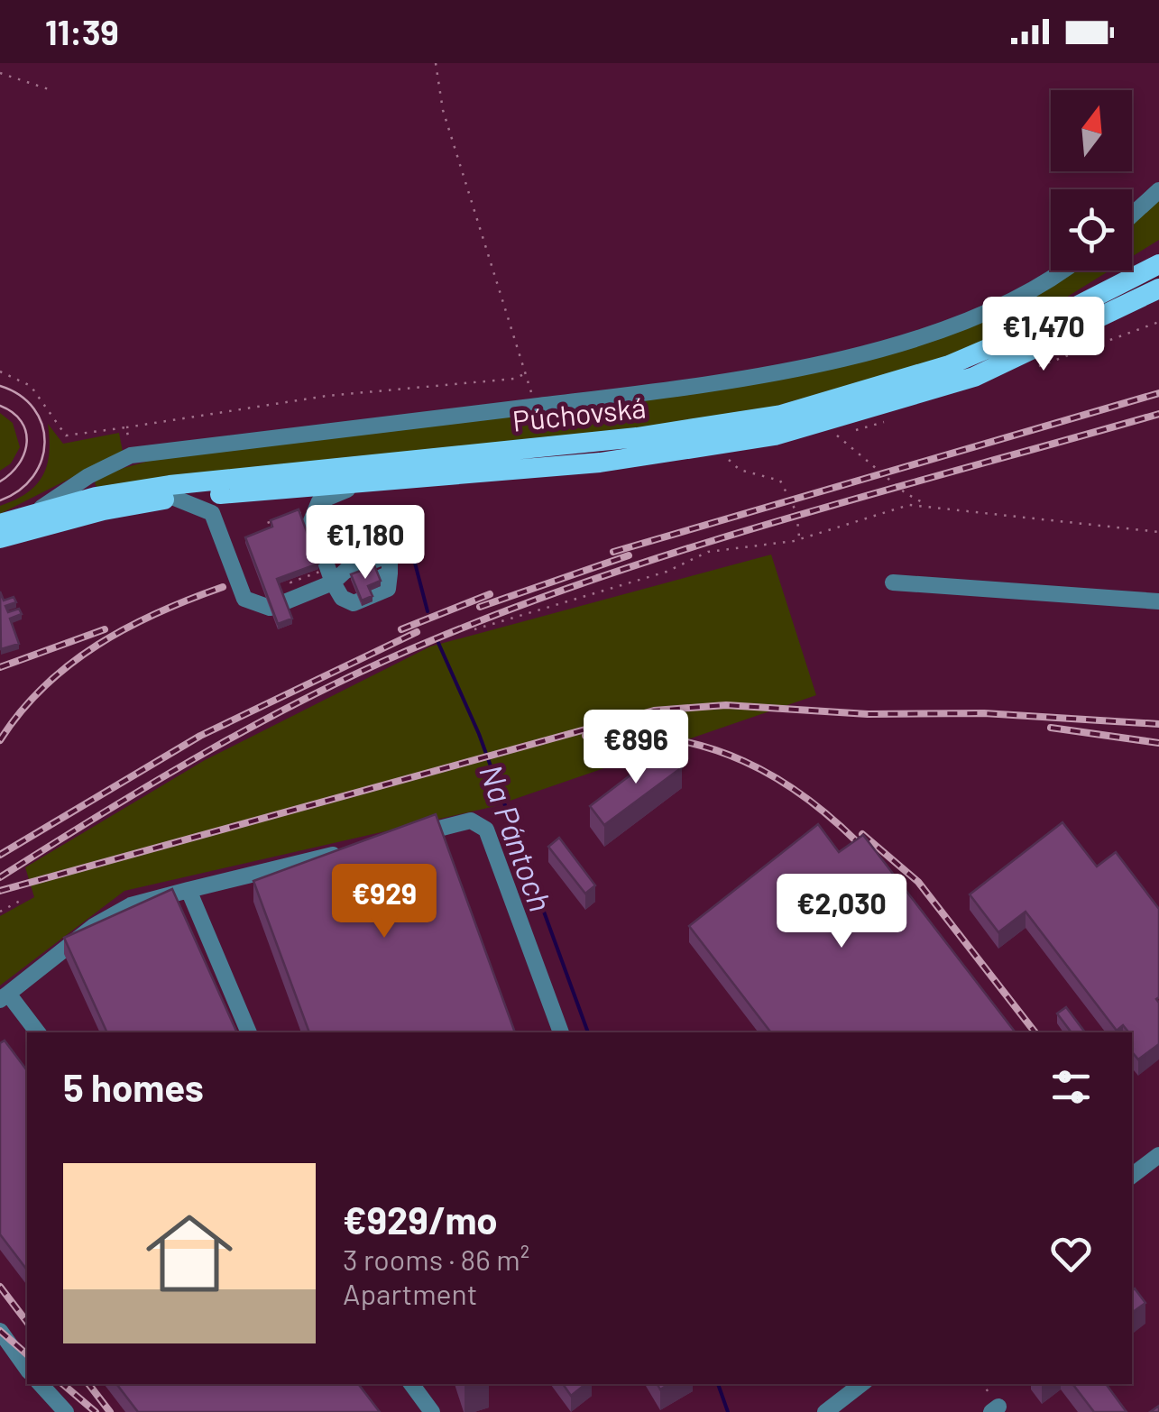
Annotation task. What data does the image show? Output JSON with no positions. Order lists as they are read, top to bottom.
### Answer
{
  "streets": {
    "main road": ["Púchovská"]
  },
  "water": ["Na Pántoch"],
  "north": "top",
  "page": {
    "status": "11:39",
    "price": [
      "€1,470",
      "€1,180",
      "€896",
      "€929",
      "€2,030"
    ],
    "heading": "5 homes",
    "list": [
      {
        "name": "€929/mo",
        "note": "3 rooms · 86 m² · Apartment"
      }
    ]
  }
}
